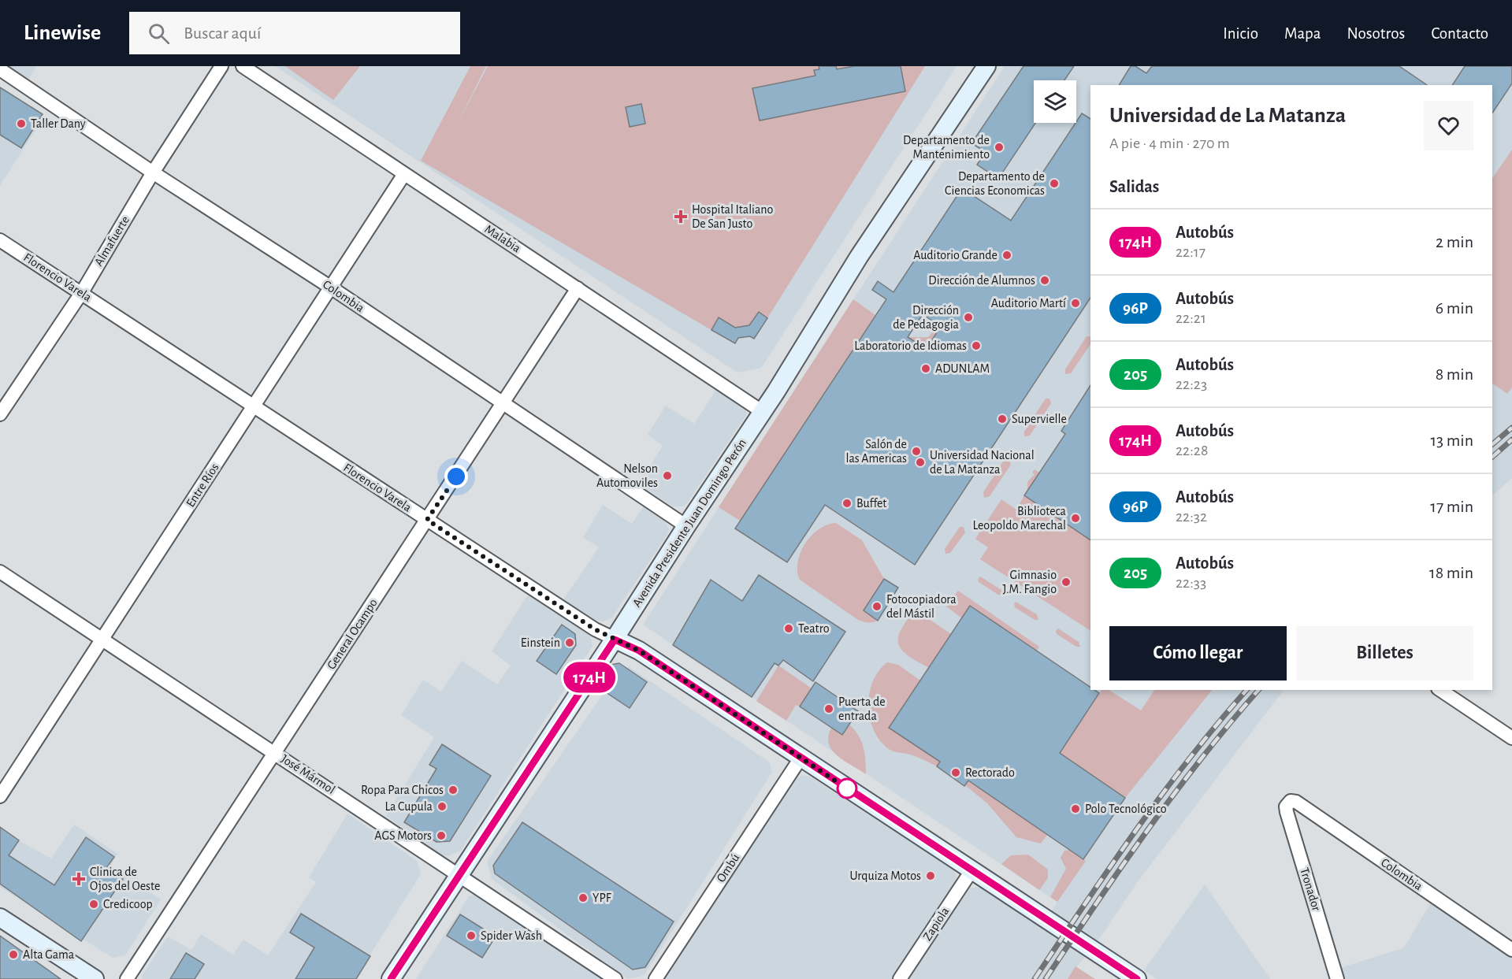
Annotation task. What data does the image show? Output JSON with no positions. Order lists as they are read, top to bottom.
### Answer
{
  "streets": {
    "main road": ["Florencio Varela", "Avenida Presidente Juan Domingo Perón"],
    "street": [
      "Malabia",
      "Almafuerte",
      "Colombia",
      "Entre Ríos",
      "General Ocampo",
      "José Mármol",
      "Ombú",
      "Tronador",
      "Zapiola"
    ]
  },
  "crossings": [
    ["Malabia", "Entre Ríos"],
    ["Malabia", "Avenida Presidente Juan Domingo Perón"],
    ["Malabia", "General Ocampo"],
    ["Almafuerte", "Florencio Varela"],
    ["Almafuerte", "Colombia"],
    ["Florencio Varela", "Entre Ríos"],
    ["Florencio Varela", "Avenida Presidente Juan Domingo Perón"],
    ["Florencio Varela", "General Ocampo"],
    ["Florencio Varela", "Ombú"],
    ["Florencio Varela", "Zapiola"],
    ["Colombia", "Entre Ríos"],
    ["Colombia", "Avenida Presidente Juan Domingo Perón"],
    ["Colombia", "General Ocampo"],
    ["Colombia", "Tronador"],
    ["Entre Ríos", "José Mármol"],
    ["Avenida Presidente Juan Domingo Perón", "José Mármol"],
    ["General Ocampo", "José Mármol"]
  ],
  "places": {
    "other": [
      "Taller Dany",
      "Departamento de Mantenimiento",
      "Departamento de Ciencias Economicas",
      "Auditorio Grande",
      "Dirección de Alumnos",
      "Auditorio Martí",
      "Dirección de Pedagogia",
      "Laboratorio de Idiomas",
      "ADUNLAM",
      "Supervielle",
      "Salón de las Americas",
      "Universidad Nacional de La Matanza",
      "Nelson Automoviles",
      "Buffet",
      "Biblioteca Leopoldo Marechal",
      "Gimnasio J.M. Fangio",
      "Fotocopiadora del Mástil",
      "Teatro",
      "Einstein",
      "Puerta de entrada",
      "Rectorado",
      "Ropa Para Chicos",
      "La Cupula",
      "Polo Tecnológico",
      "AGS Motors",
      "Urquiza Motos",
      "YPF",
      "Credicoop",
      "Spider Wash",
      "Alta Gama"
    ],
    "health": ["Hospital Italiano De San Justo", "Clinica de Ojos del Oeste"]
  },
  "lines": ["bus line 174H"],
  "page": {
    "header": "Linewise",
    "search": "Buscar aquí",
    "nav": [
      "Inicio",
      "Mapa",
      "Nosotros",
      "Contacto"
    ],
    "on_map": "174H",
    "heading": [
      ["Universidad de La Matanza", "A pie · 4 min · 270 m"],
      "Salidas"
    ],
    "list": [
      {
        "mark": "174H",
        "name": "Autobús",
        "note": "22:17",
        "value": "2 min"
      },
      {
        "mark": "96P",
        "name": "Autobús",
        "note": "22:21",
        "value": "6 min"
      },
      {
        "mark": "205",
        "name": "Autobús",
        "note": "22:23",
        "value": "8 min"
      },
      {
        "mark": "174H",
        "name": "Autobús",
        "note": "22:28",
        "value": "13 min"
      },
      {
        "mark": "96P",
        "name": "Autobús",
        "note": "22:32",
        "value": "17 min"
      },
      {
        "mark": "205",
        "name": "Autobús",
        "note": "22:33",
        "value": "18 min"
      }
    ],
    "buttons": ["Cómo llegar", "Billetes"]
  }
}
